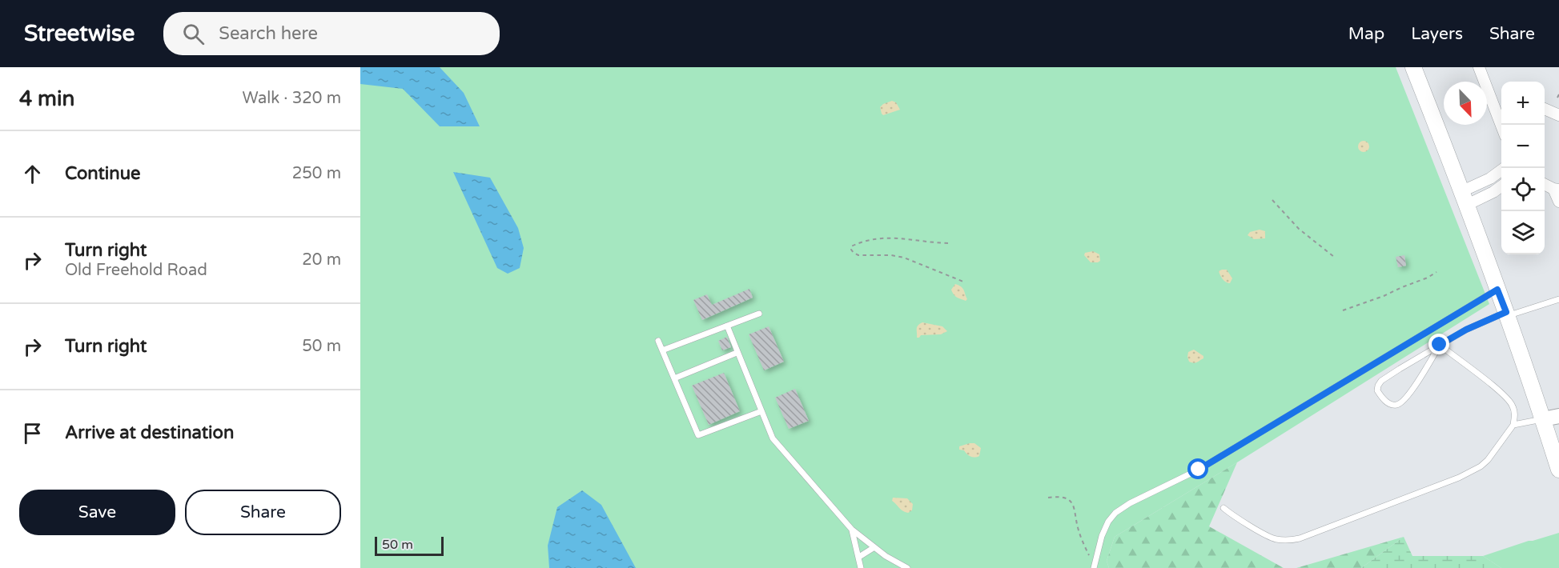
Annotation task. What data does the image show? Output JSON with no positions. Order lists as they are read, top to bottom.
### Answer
{
  "scale_bar": "50 m",
  "north": "bottom right",
  "page": {
    "header": "Streetwise",
    "search": "Search here",
    "nav": ["Map", "Layers", "Share"],
    "heading": ["4 min", "Walk · 320 m"],
    "map_buttons": ["+", "−"],
    "list": [
      ["Continue", "250 m"],
      ["Turn right", "Old Freehold Road", "20 m"],
      ["Turn right", "50 m"],
      "Arrive at destination"
    ],
    "buttons": ["Save", "Share"],
    "scale": "50 m"
  }
}
